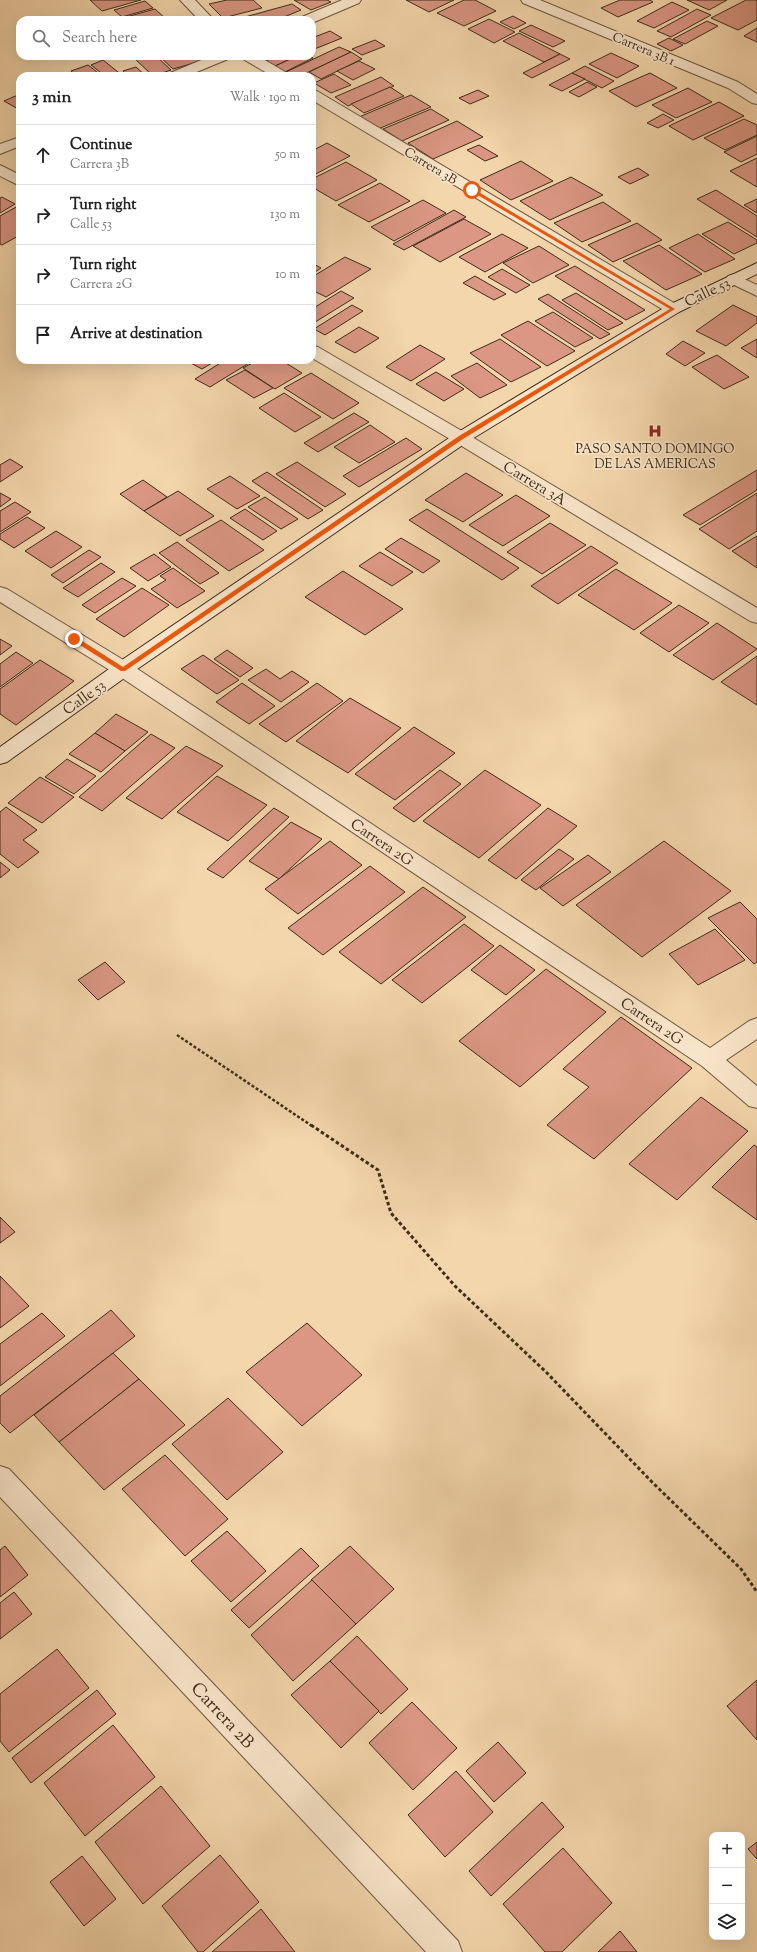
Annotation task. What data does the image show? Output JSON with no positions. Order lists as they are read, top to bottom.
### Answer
{
  "streets": {
    "street": [
      "Carrera 3B 1",
      "Carrera 3B",
      "Calle 53",
      "Carrera 3A",
      "Carrera 2G",
      "Carrera 2B"
    ]
  },
  "crossings": [
    ["Carrera 3B", "Calle 53"],
    ["Calle 53", "Carrera 3A"],
    ["Calle 53", "Carrera 2G"]
  ],
  "places": {
    "hospital": ["PASO SANTO DOMINGO DE LAS AMERICAS"]
  },
  "page": {
    "search": "Search here",
    "heading": ["3 min", "Walk · 190 m"],
    "list": [
      ["Continue", "Carrera 3B", "50 m"],
      ["Turn right", "Calle 53", "130 m"],
      ["Turn right", "Carrera 2G", "10 m"],
      "Arrive at destination"
    ],
    "map_buttons": ["+", "−"]
  }
}
